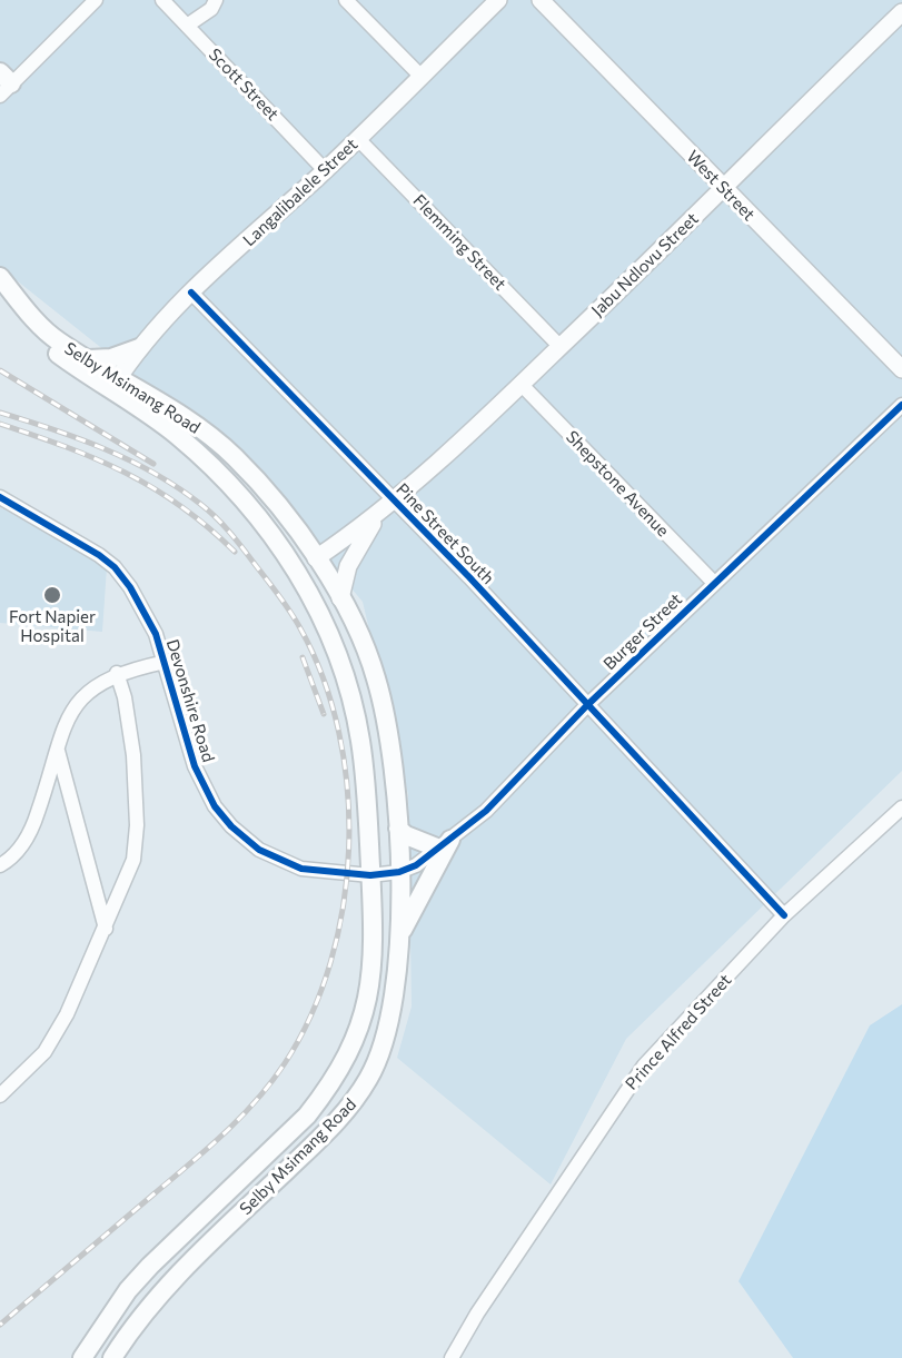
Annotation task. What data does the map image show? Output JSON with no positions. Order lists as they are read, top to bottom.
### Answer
{
  "streets": {
    "main road": ["Selby Msimang Road"],
    "street": [
      "Scott Street",
      "West Street",
      "Langalibalele Street",
      "Flemming Street",
      "Jabu Ndlovu Street",
      "Shepstone Avenue",
      "Pine Street South",
      "Burger Street",
      "Devonshire Road",
      "Prince Alfred Street"
    ]
  },
  "crossings": [
    ["Scott Street", "Langalibalele Street"],
    ["West Street", "Jabu Ndlovu Street"],
    ["Langalibalele Street", "Flemming Street"],
    ["Langalibalele Street", "Selby Msimang Road"],
    ["Langalibalele Street", "Pine Street South"],
    ["Flemming Street", "Jabu Ndlovu Street"],
    ["Jabu Ndlovu Street", "Selby Msimang Road"],
    ["Jabu Ndlovu Street", "Shepstone Avenue"],
    ["Jabu Ndlovu Street", "Pine Street South"],
    ["Selby Msimang Road", "Burger Street"],
    ["Selby Msimang Road", "Devonshire Road"],
    ["Shepstone Avenue", "Burger Street"],
    ["Pine Street South", "Burger Street"],
    ["Pine Street South", "Prince Alfred Street"],
    ["Burger Street", "Devonshire Road"]
  ],
  "places": ["Fort Napier Hospital"]
}
